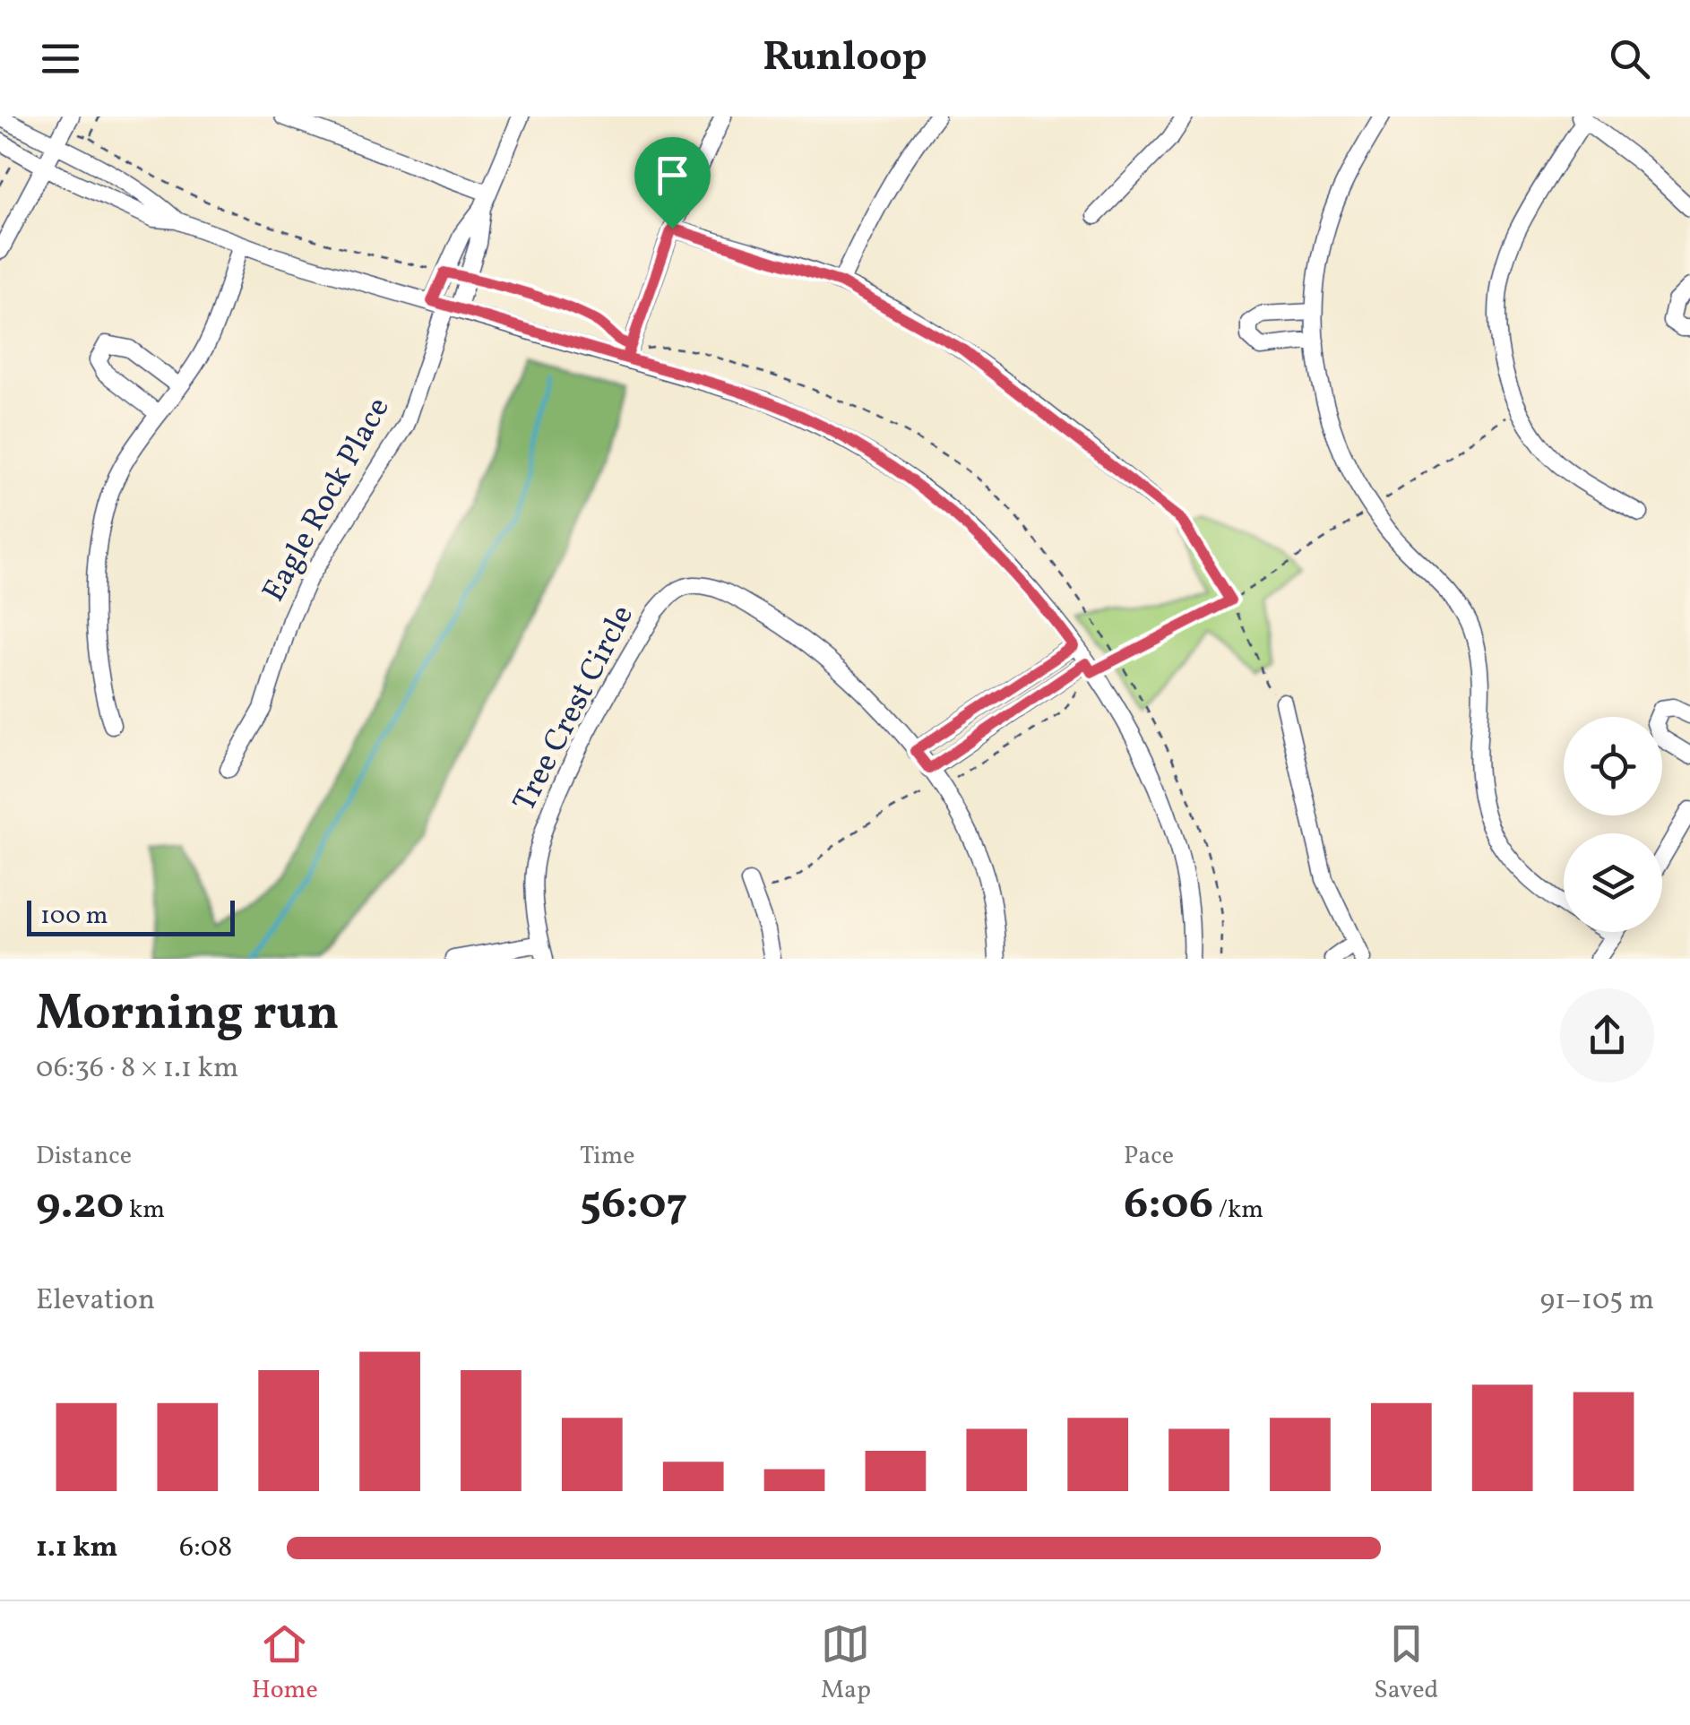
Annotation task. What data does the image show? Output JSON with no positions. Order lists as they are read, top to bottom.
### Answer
{
  "streets": {
    "street": ["Eagle Rock Place", "Tree Crest Circle"]
  },
  "scale_bar": "100 m",
  "page": {
    "header": "Runloop",
    "scale": "100 m",
    "heading": ["Morning run", "06:36 · 8 × 1.1 km"],
    "stats": [
      ["Distance", "9.20 km"],
      ["Time", "56:07"],
      ["Pace", "6:06 /km"]
    ],
    "chart": ["Elevation", "91–105 m"],
    "list": [
      {
        "name": "1.1 km",
        "note": "6:08"
      }
    ],
    "tabs": ["Home", "Map", "Saved"]
  }
}
